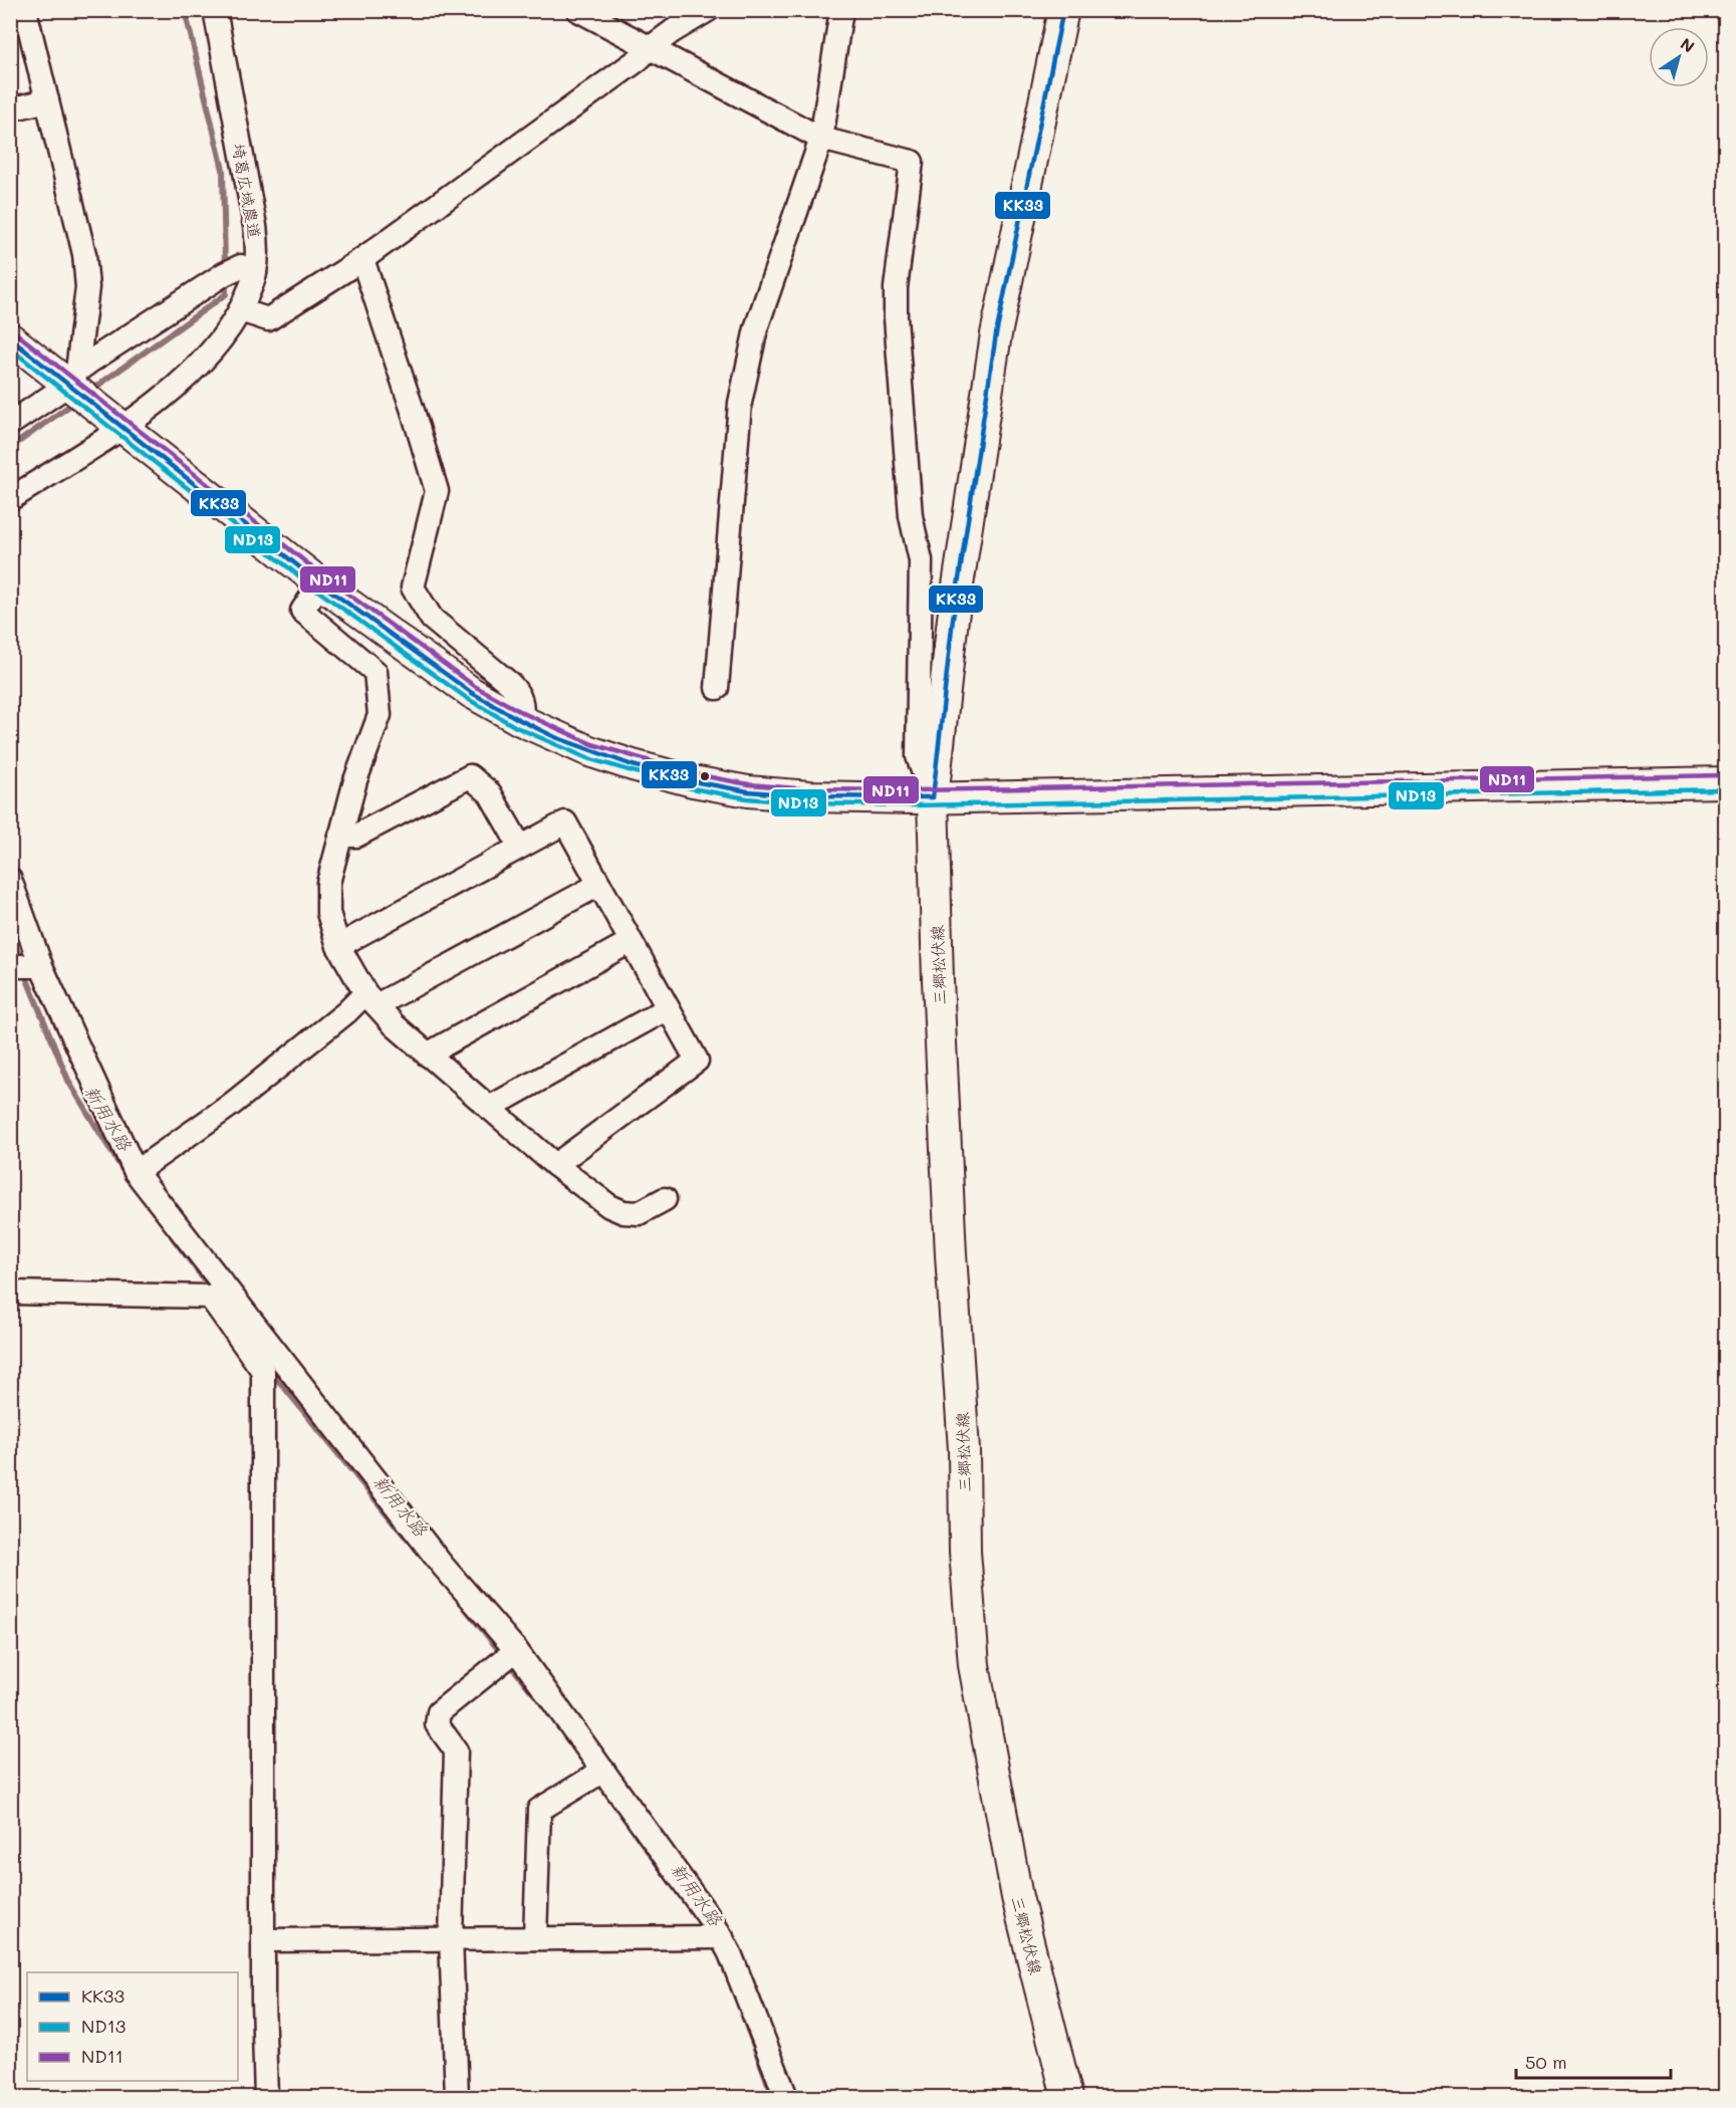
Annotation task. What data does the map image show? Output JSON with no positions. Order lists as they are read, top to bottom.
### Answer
{
  "streets": {
    "main road": ["三郷松伏線"],
    "street": ["埼葛広域農道"]
  },
  "water": ["新用水路"],
  "lines": ["transit line KK33", "transit line ND11", "transit line ND13"],
  "legend": ["KK33", "ND13", "ND11"],
  "scale_bar": "50 m",
  "north": "top right"
}
